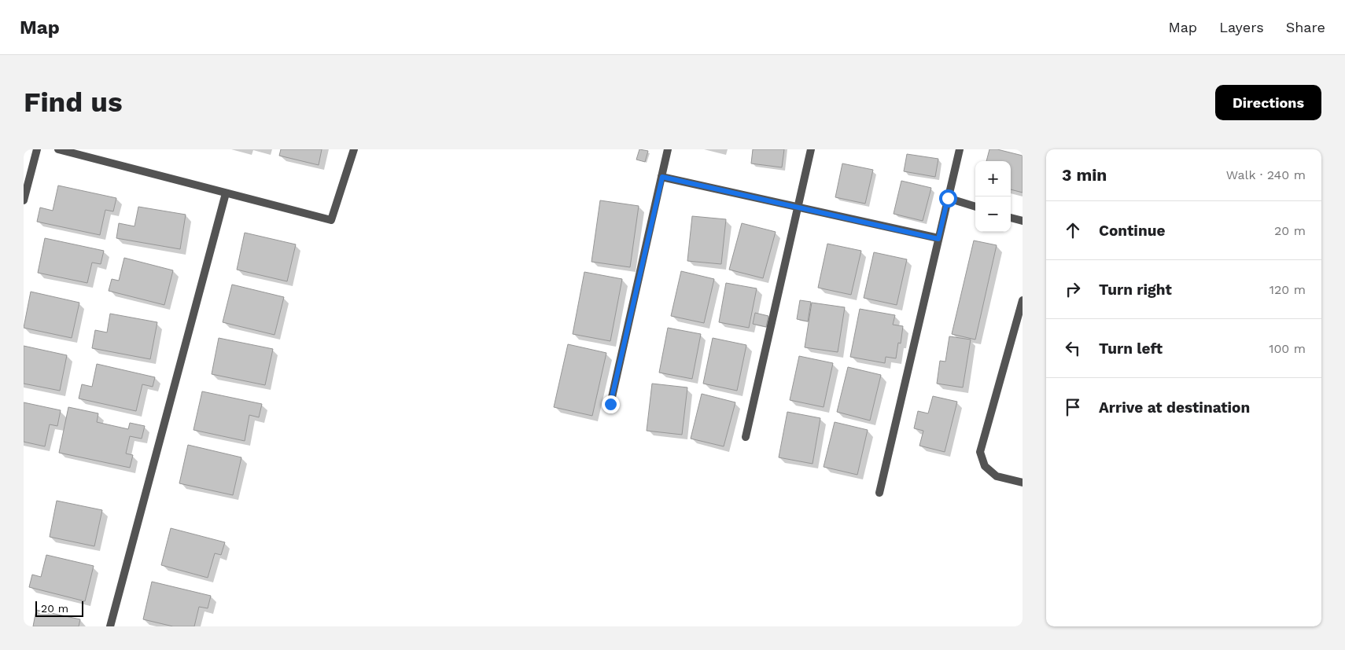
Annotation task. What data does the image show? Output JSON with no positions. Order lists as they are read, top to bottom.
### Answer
{
  "scale_bar": "20 m",
  "page": {
    "header": "Map",
    "nav": ["Map", "Layers", "Share"],
    "buttons": "Directions",
    "title": "Find us",
    "heading": ["3 min", "Walk · 240 m"],
    "map_buttons": ["+", "−"],
    "list": [
      ["Continue", "20 m"],
      ["Turn right", "120 m"],
      ["Turn left", "100 m"],
      "Arrive at destination"
    ],
    "scale": "20 m"
  }
}
